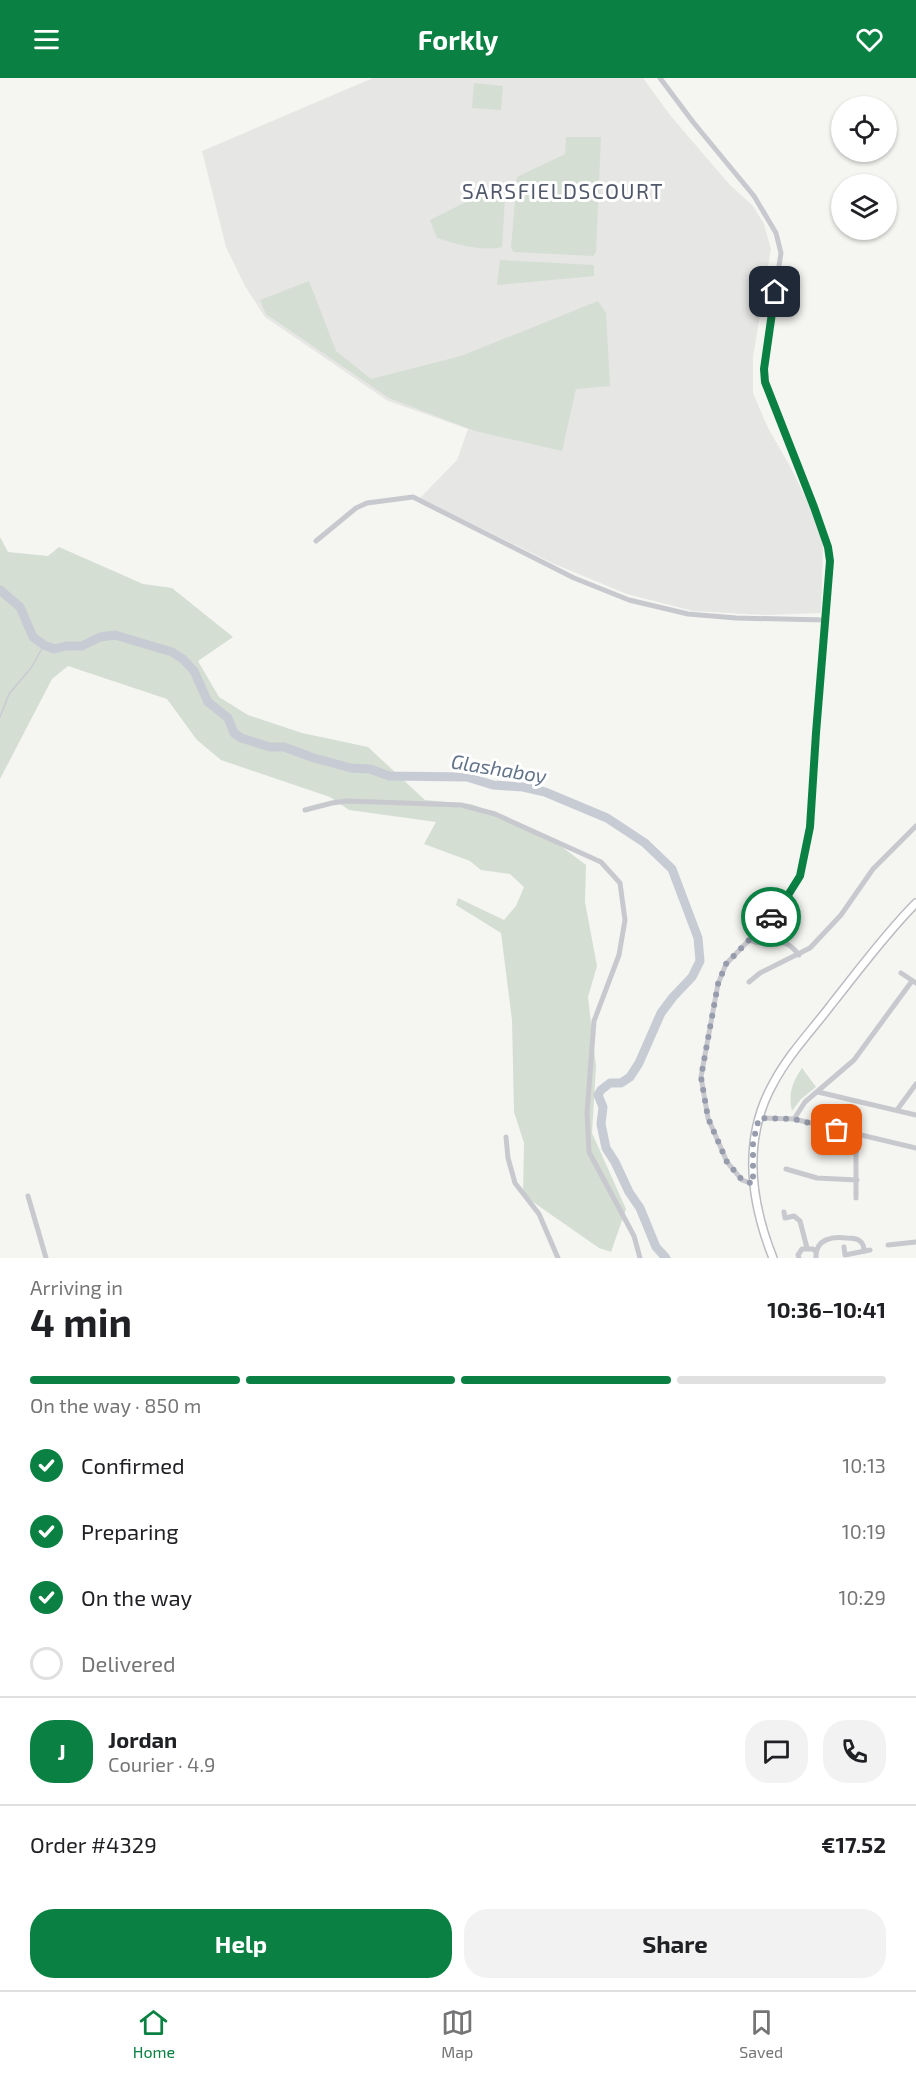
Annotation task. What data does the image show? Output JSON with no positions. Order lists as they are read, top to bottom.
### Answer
{
  "districts": ["SARSFIELDSCOURT"],
  "water": ["Glashaboy"],
  "page": {
    "header": "Forkly",
    "heading": ["4 min", "Arriving in", "10:36–10:41"],
    "panel": [
      "Jordan",
      "Courier · 4.9",
      "Order #4329",
      "€17.52"
    ],
    "bar": "On the way · 850 m",
    "list": [
      ["Confirmed", "10:13"],
      ["Preparing", "10:19"],
      ["On the way", "10:29"],
      "Delivered"
    ],
    "round": "J",
    "buttons": ["Help", "Share"],
    "tabs": ["Home", "Map", "Saved"]
  }
}
